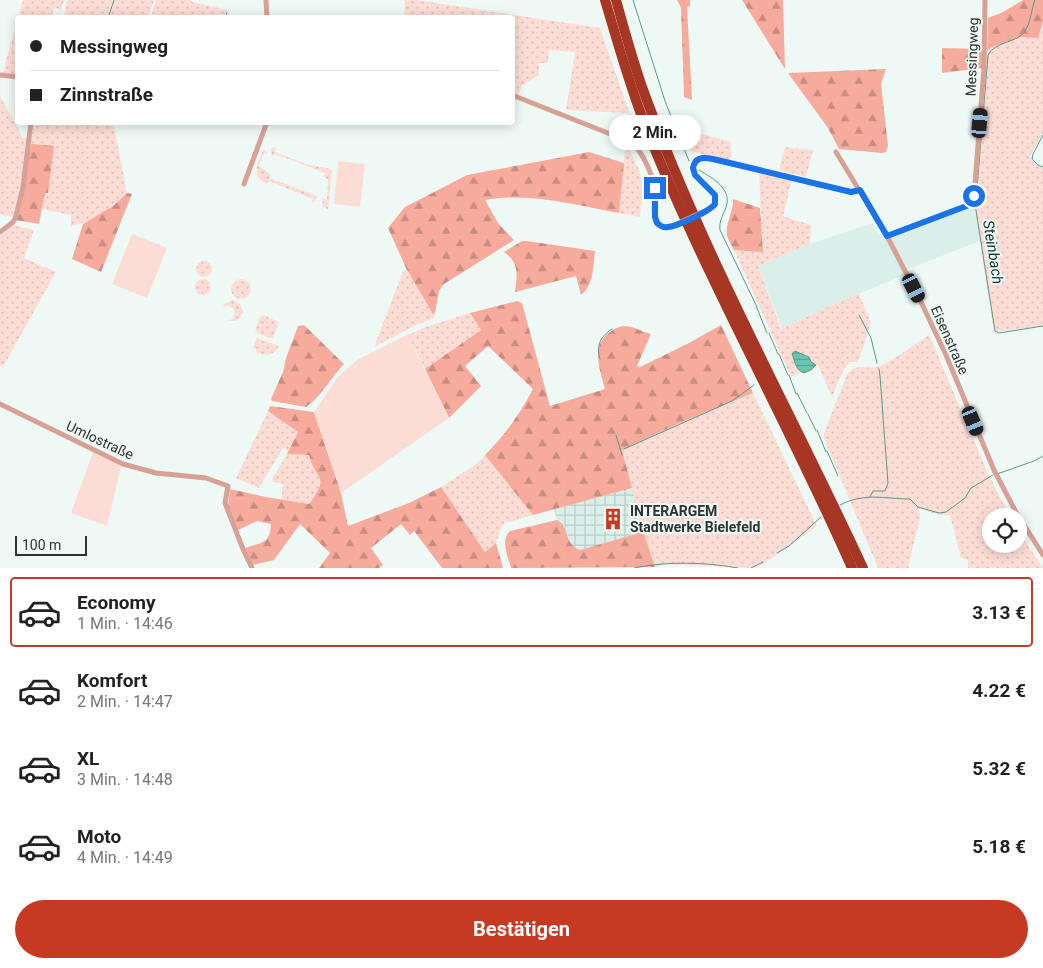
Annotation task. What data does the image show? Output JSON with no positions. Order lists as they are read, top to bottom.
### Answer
{
  "streets": {
    "street": ["Messingweg", "Eisenstraße", "Umlostraße"]
  },
  "crossings": [
    ["Messingweg", "Eisenstraße"]
  ],
  "water": ["Steinbach"],
  "places": {
    "building": ["INTERARGEM Stadtwerke Bielefeld"]
  },
  "scale_bar": "100 m",
  "page": {
    "banner": ["Messingweg", "Zinnstraße"],
    "bubble": "2 Min.",
    "scale": "100 m",
    "list": [
      {
        "name": "Economy",
        "note": "1 Min. · 14:46",
        "value": "3.13 €"
      },
      {
        "name": "Komfort",
        "note": "2 Min. · 14:47",
        "value": "4.22 €"
      },
      {
        "name": "XL",
        "note": "3 Min. · 14:48",
        "value": "5.32 €"
      },
      {
        "name": "Moto",
        "note": "4 Min. · 14:49",
        "value": "5.18 €"
      }
    ],
    "buttons": "Bestätigen"
  }
}
